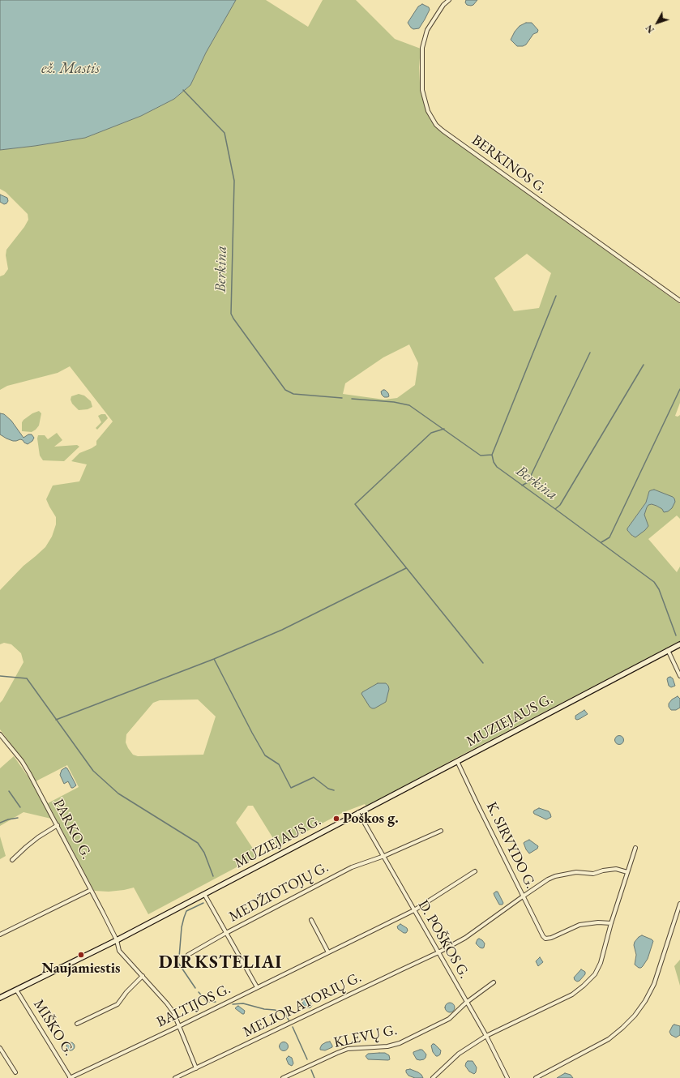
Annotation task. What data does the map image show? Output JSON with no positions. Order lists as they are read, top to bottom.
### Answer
{
  "streets": {
    "main road": ["MUZIEJAUS G."],
    "street": [
      "BERKINOS G.",
      "PARKO G.",
      "K. SIRVYDO G.",
      "MEDŽIOTOJŲ G.",
      "D. POŠKOS G.",
      "MELIORATORIŲ G.",
      "BALTIJOS G.",
      "MIŠKO G.",
      "KLEVŲ G."
    ]
  },
  "crossings": [
    ["MUZIEJAUS G.", "PARKO G."],
    ["MUZIEJAUS G.", "K. SIRVYDO G."],
    ["MUZIEJAUS G.", "D. POŠKOS G."],
    ["MUZIEJAUS G.", "MIŠKO G."],
    ["PARKO G.", "MELIORATORIŲ G."],
    ["PARKO G.", "BALTIJOS G."],
    ["K. SIRVYDO G.", "MELIORATORIŲ G."],
    ["MEDŽIOTOJŲ G.", "D. POŠKOS G."],
    ["D. POŠKOS G.", "MELIORATORIŲ G."],
    ["D. POŠKOS G.", "BALTIJOS G."],
    ["D. POŠKOS G.", "KLEVŲ G."],
    ["BALTIJOS G.", "MIŠKO G."]
  ],
  "districts": ["DIRKSTELIAI"],
  "water": ["ež. Mastis", "Berkina"],
  "places": ["Poškos g.", "Naujamiestis"],
  "north": "bottom left"
}
